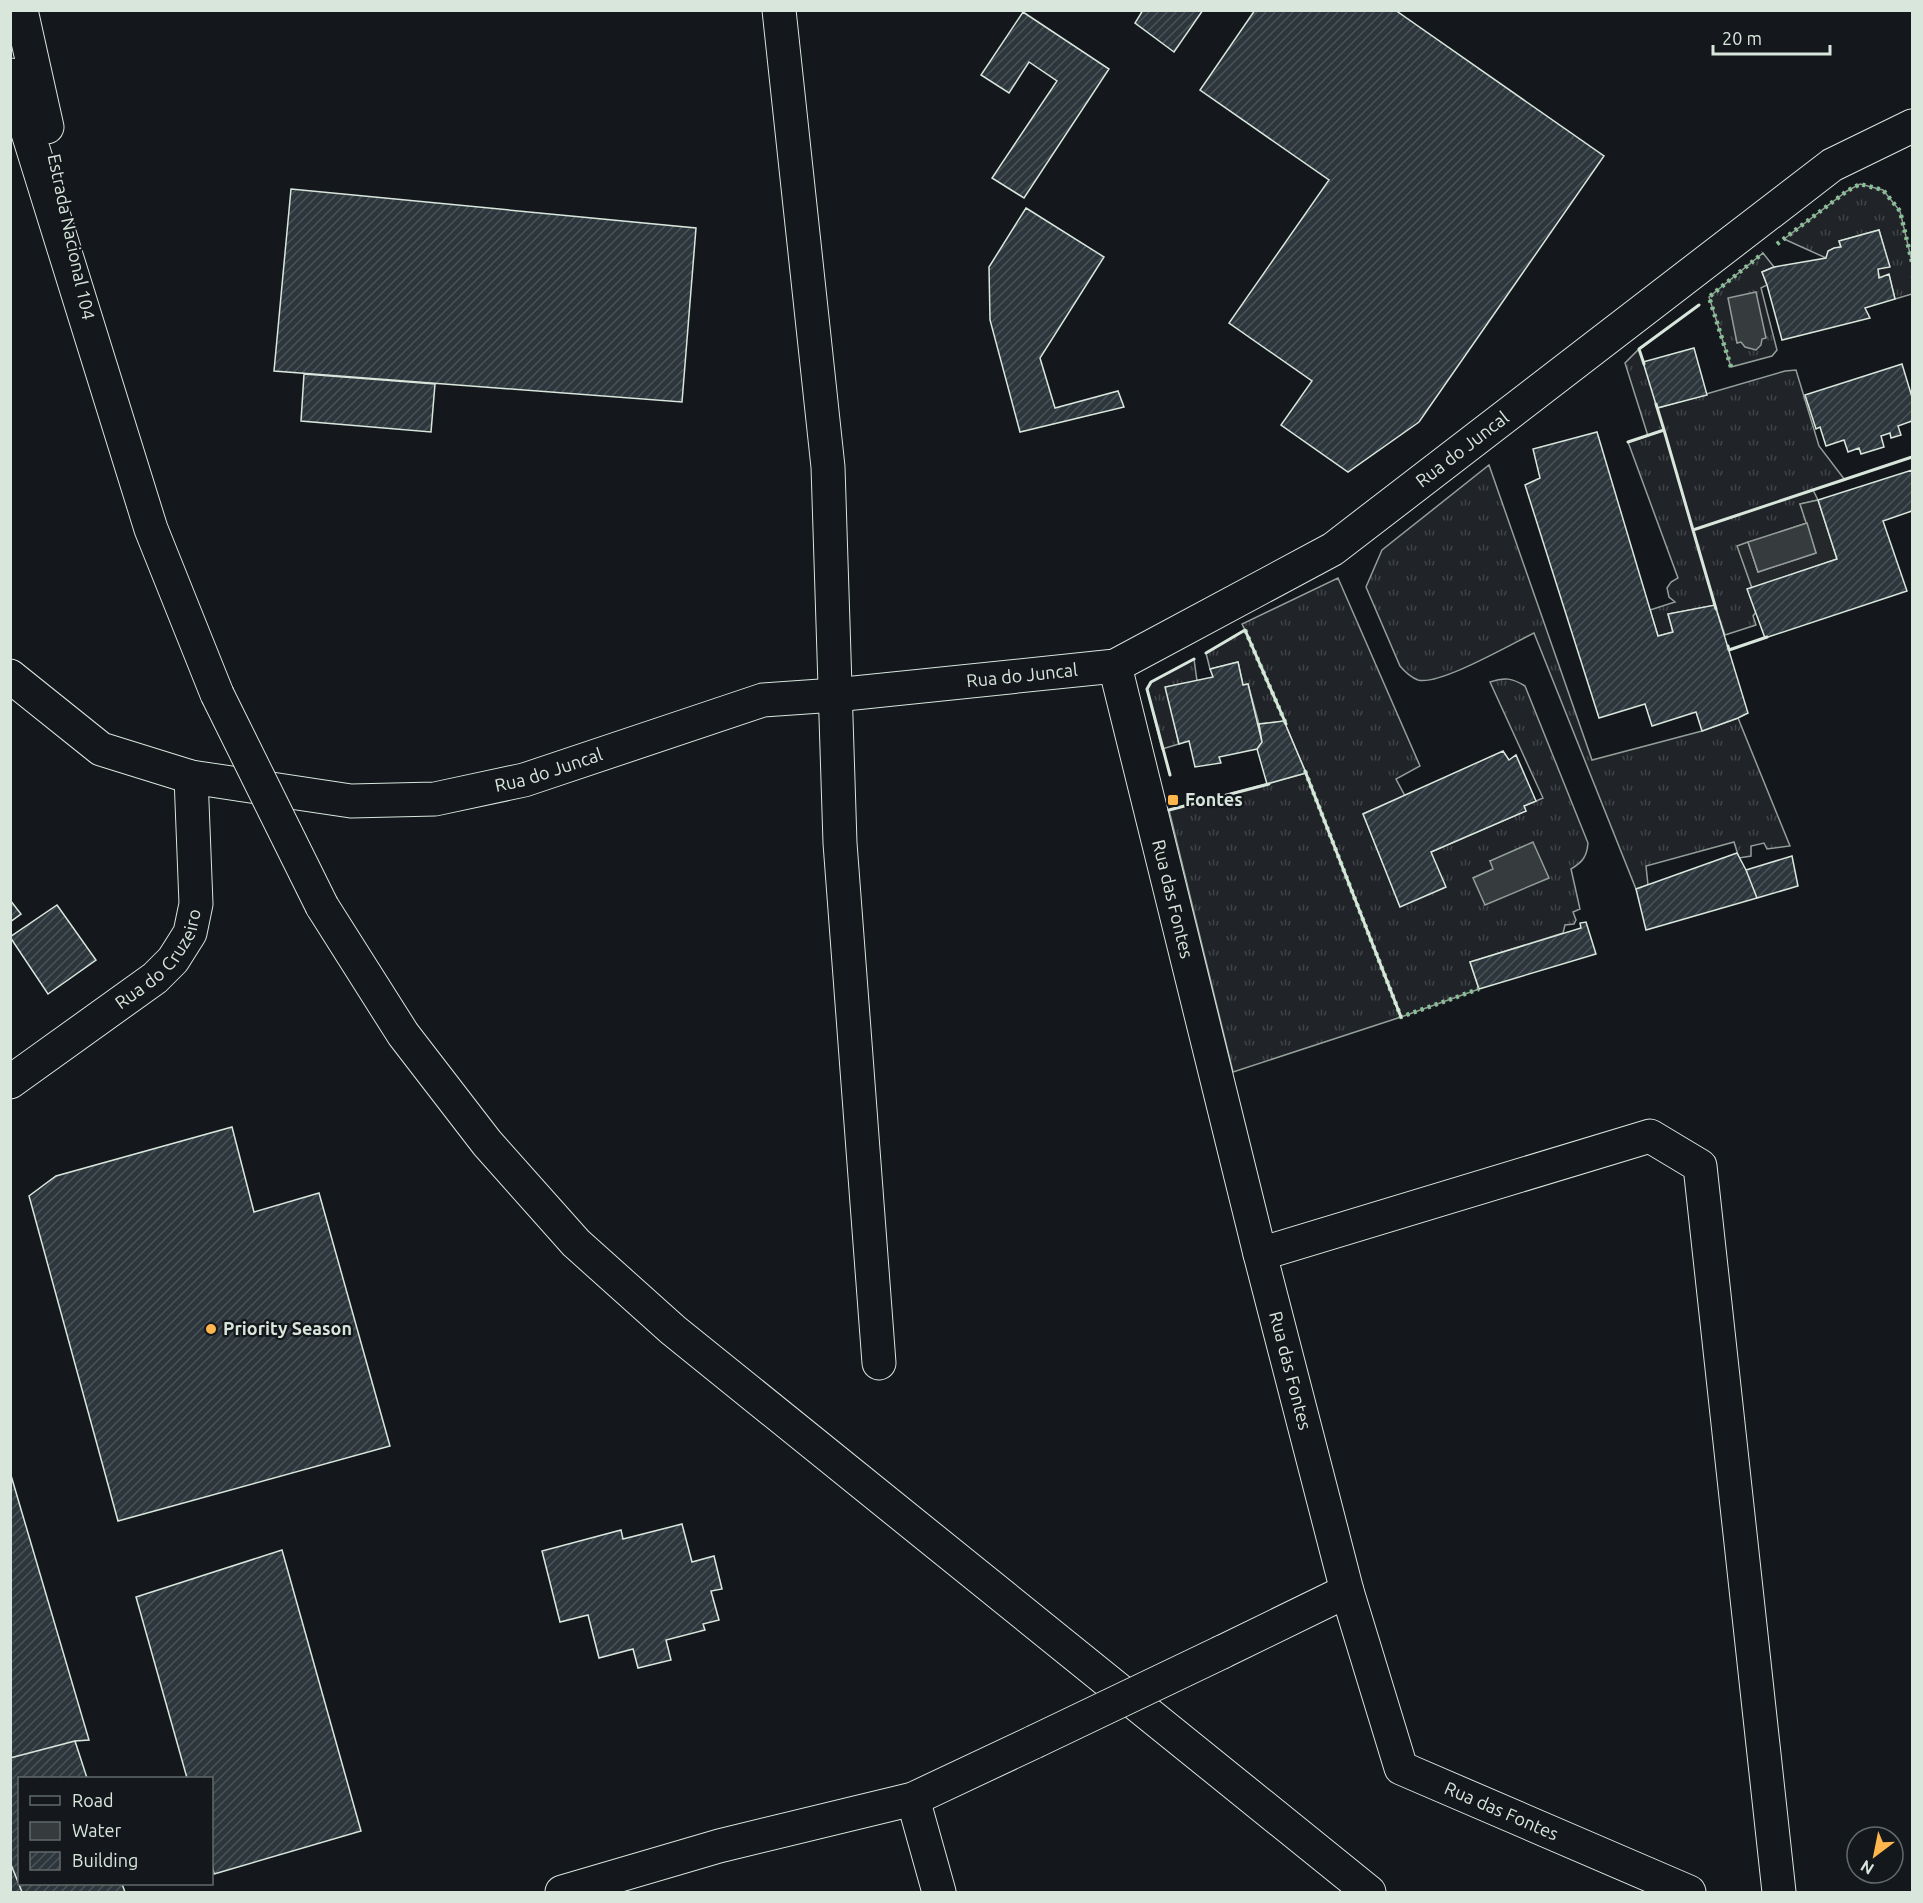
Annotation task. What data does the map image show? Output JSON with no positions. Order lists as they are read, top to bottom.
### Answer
{
  "streets": {
    "street": [
      "Estrada Nacional 104",
      "Rua do Juncal",
      "Rua das Fontes",
      "Rua do Cruzeiro"
    ]
  },
  "crossings": [
    ["Rua do Juncal", "Rua das Fontes"],
    ["Rua do Juncal", "Rua do Cruzeiro"]
  ],
  "places": {
    "transit": ["Fontes"],
    "other": ["Priority Season"]
  },
  "legend": ["Road", "Water", "Building"],
  "scale_bar": "20 m",
  "north": "bottom left"
}
